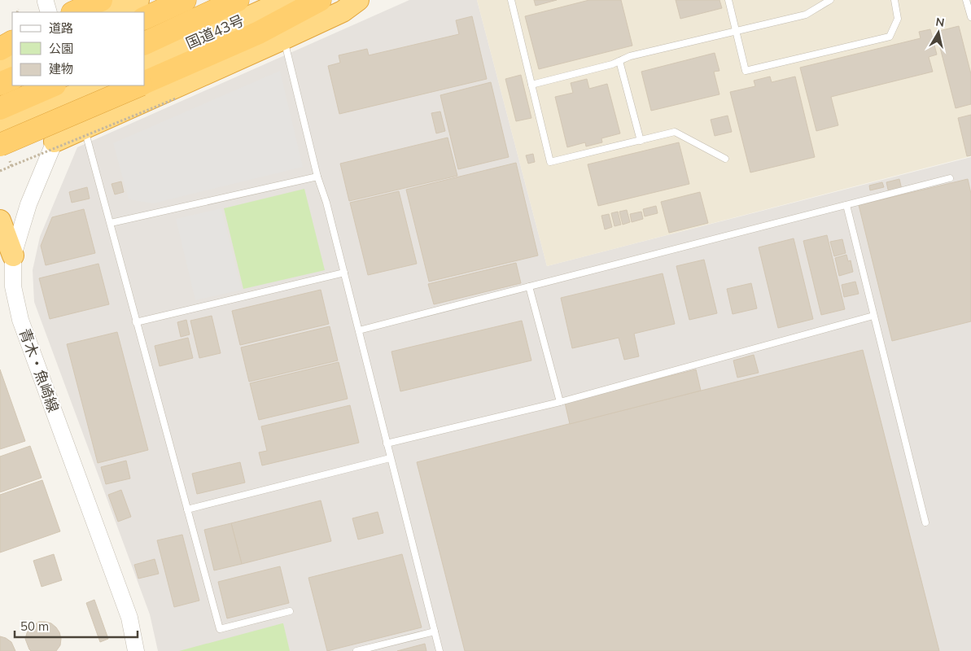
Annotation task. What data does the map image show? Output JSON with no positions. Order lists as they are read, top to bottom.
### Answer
{
  "streets": {
    "highway": ["国道43号"],
    "street": ["青木・魚崎線"]
  },
  "legend": ["道路", "公園", "建物"],
  "scale_bar": "50 m",
  "north": "top"
}
